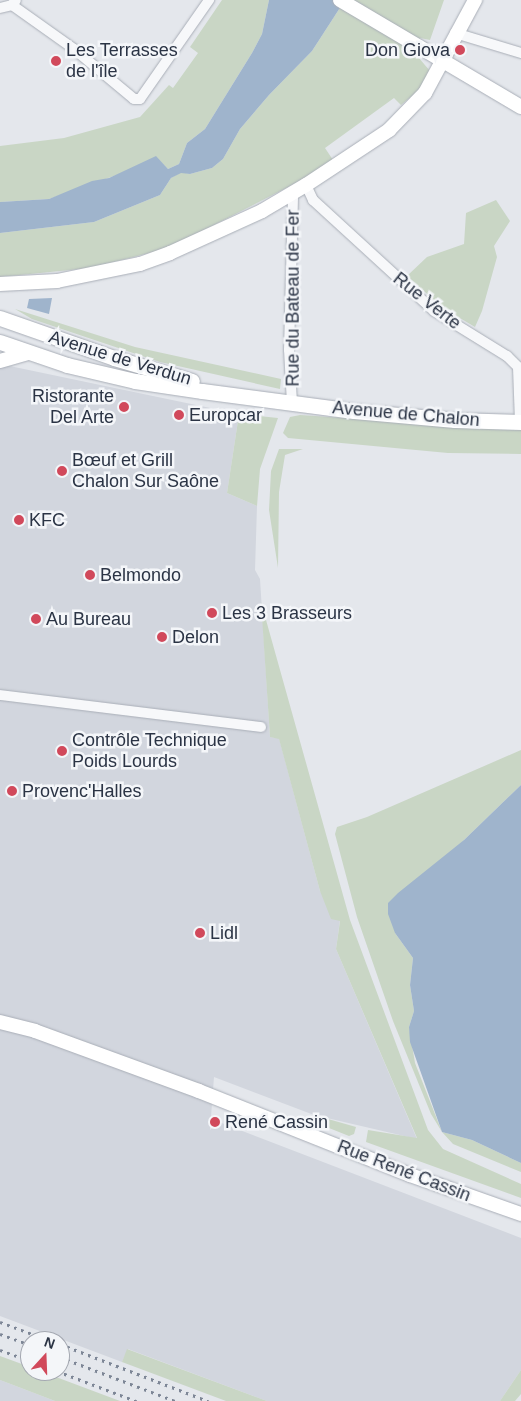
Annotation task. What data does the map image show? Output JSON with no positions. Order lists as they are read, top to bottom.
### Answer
{
  "streets": {
    "main road": ["Avenue de Verdun", "Avenue de Chalon", "Rue René Cassin"],
    "street": ["Rue du Bateau de Fer", "Rue Verte"]
  },
  "crossings": [
    ["Rue du Bateau de Fer", "Avenue de Verdun"],
    ["Rue du Bateau de Fer", "Avenue de Chalon"],
    ["Rue Verte", "Avenue de Chalon"],
    ["Avenue de Verdun", "Avenue de Chalon"]
  ],
  "places": [
    "Don Giova",
    "Les Terrasses de l'île",
    "Ristorante Del Arte",
    "Europcar",
    "Bœuf et Grill Chalon Sur Saône",
    "KFC",
    "Belmondo",
    "Les 3 Brasseurs",
    "Au Bureau",
    "Delon",
    "Contrôle Technique Poids Lourds",
    "Provenc'Halles",
    "Lidl",
    "René Cassin"
  ],
  "north": "top"
}
